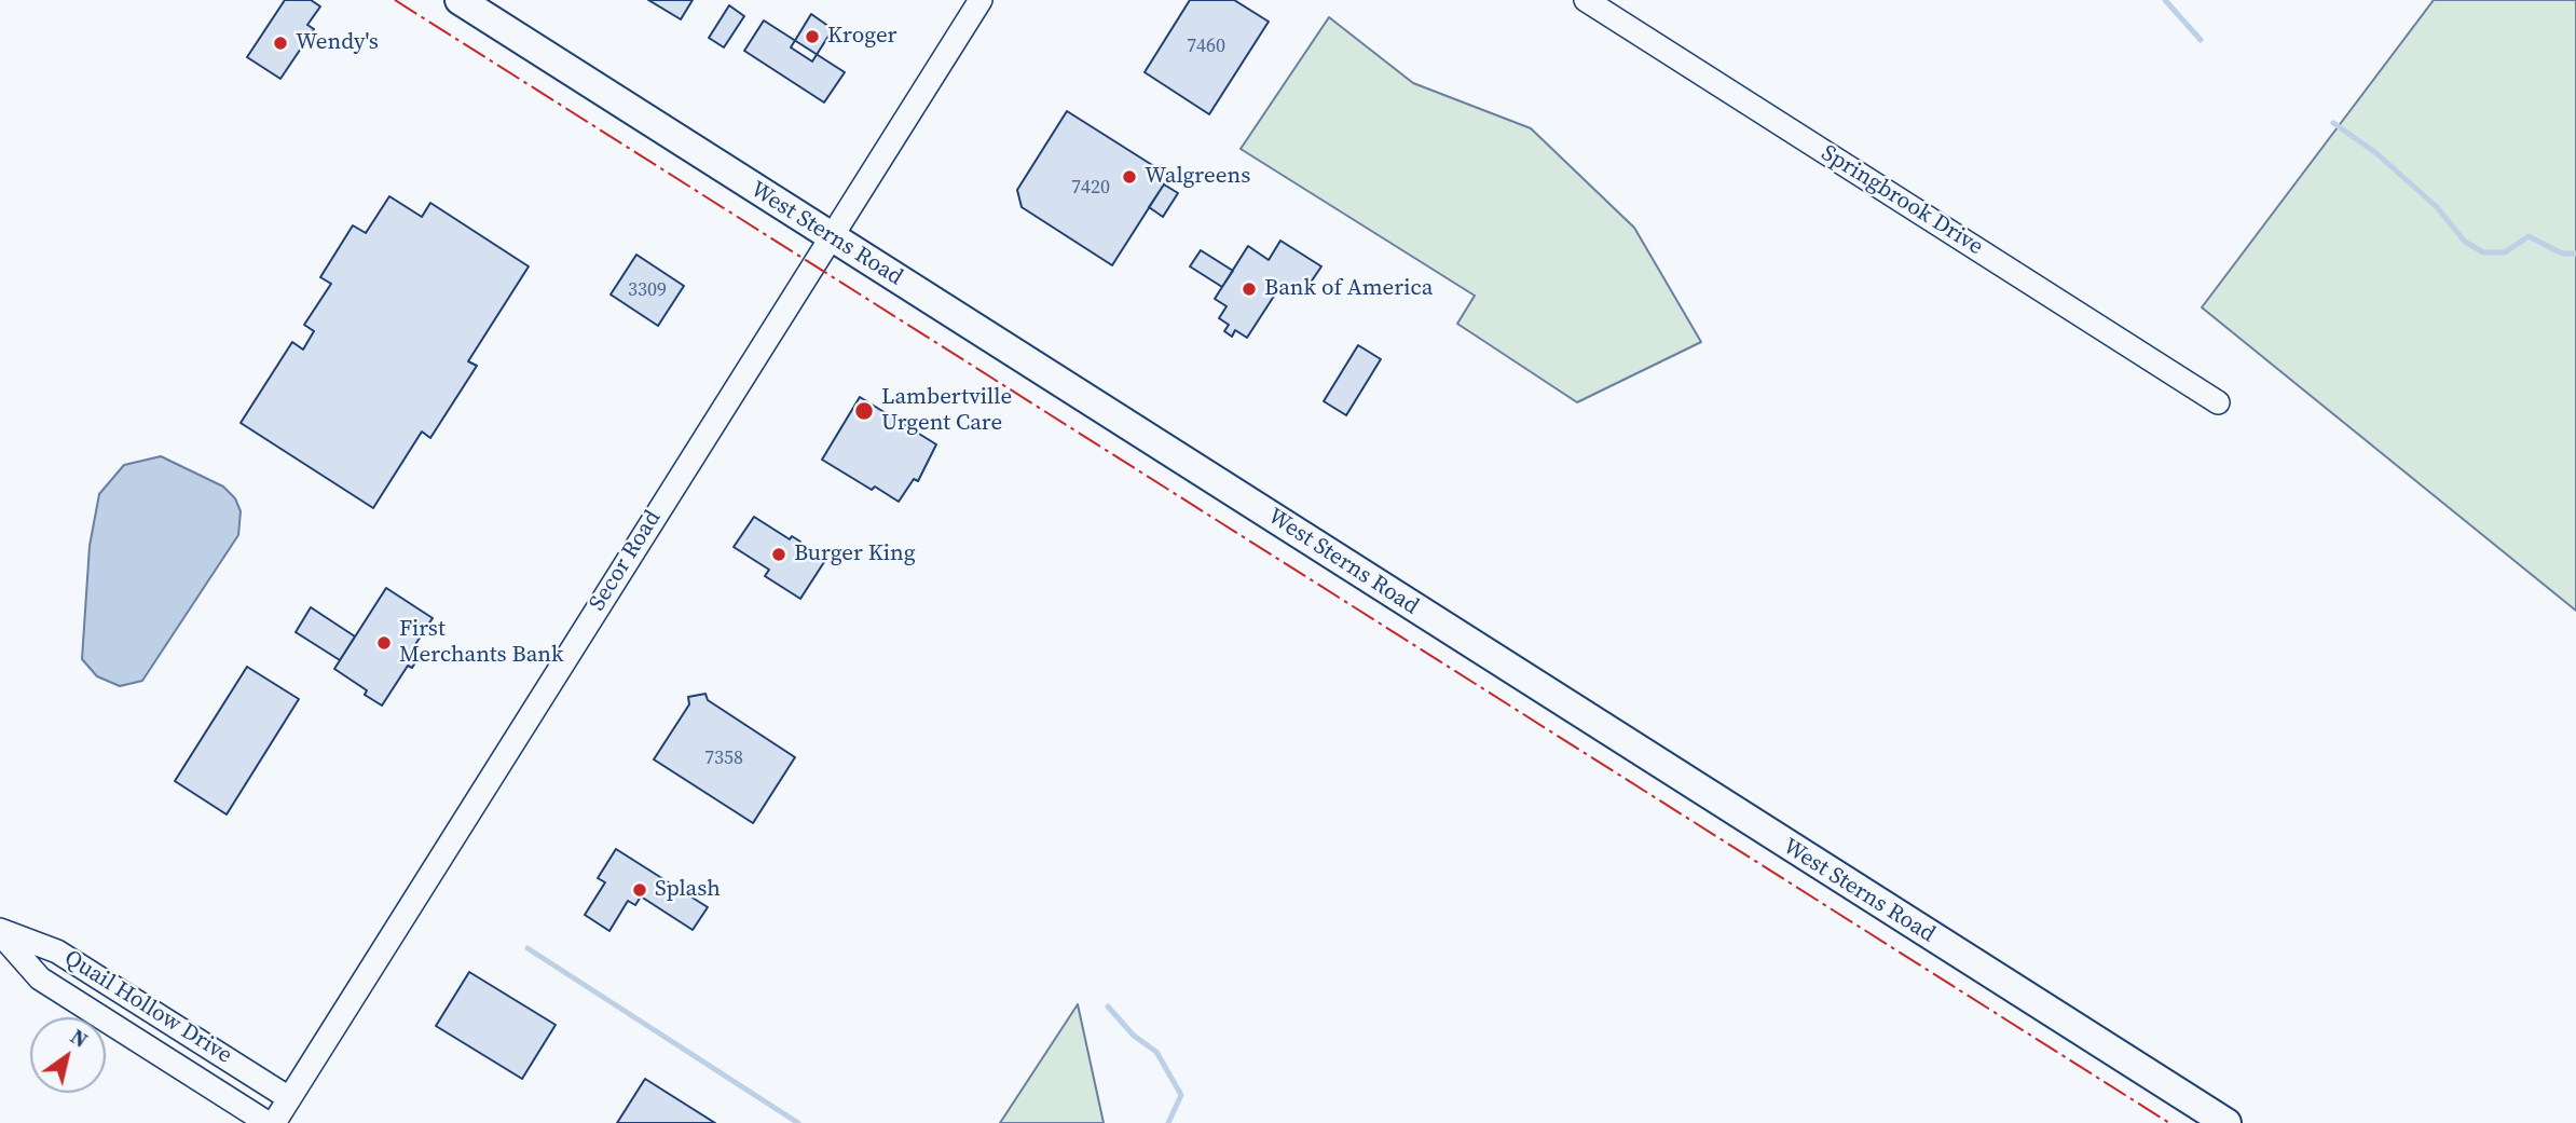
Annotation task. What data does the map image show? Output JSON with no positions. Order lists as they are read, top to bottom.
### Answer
{
  "streets": {
    "main road": ["West Sterns Road"],
    "street": ["Springbrook Drive", "Secor Road", "Quail Hollow Drive"]
  },
  "crossings": [
    ["West Sterns Road", "Secor Road"],
    ["Secor Road", "Quail Hollow Drive"]
  ],
  "places": [
    "Kroger",
    "Wendy's",
    "Walgreens",
    "Bank of America",
    "Lambertville Urgent Care",
    "Burger King",
    "First Merchants Bank",
    "Splash"
  ],
  "house_numbers": [
    "7460",
    "7420",
    "3309",
    "7358"
  ],
  "north": "top right"
}
